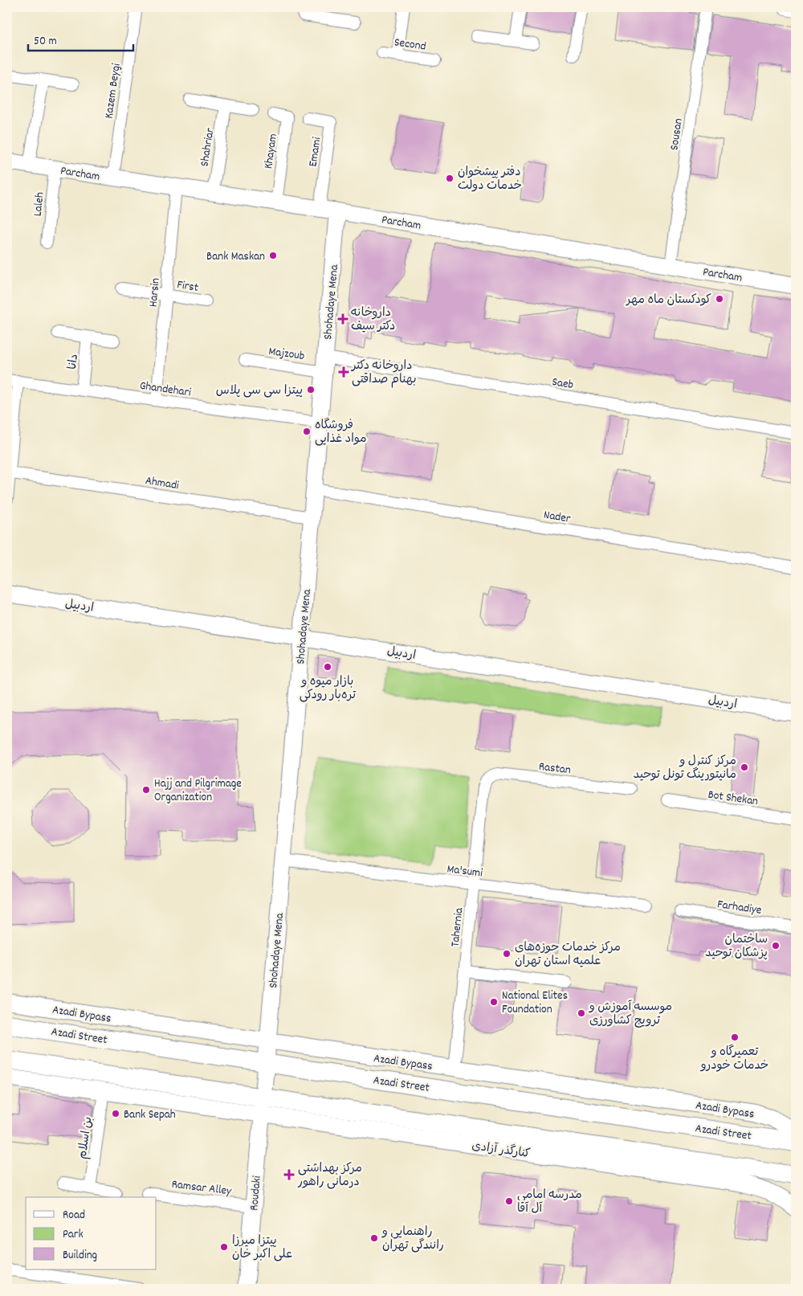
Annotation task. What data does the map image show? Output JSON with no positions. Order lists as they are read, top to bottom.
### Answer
{
  "streets": {
    "main road": ["Azadi Street"],
    "street": [
      "Second",
      "Kazem Beygi",
      "Sousan",
      "Shahriar",
      "Khayam",
      "Emami",
      "Parcham",
      "Laleh",
      "First",
      "Harsin",
      "Shohadaye Mena",
      "Majzoub",
      "دانا",
      "Saeb",
      "Ghandehari",
      "Ahmadi",
      "Nader",
      "اردبیل",
      "Rastan",
      "Bot Shekan",
      "Ma'sumi",
      "Farhadiye",
      "Tahernia",
      "Azadi Bypass",
      "بن اسلام",
      "کنارگذر آزادی",
      "Ramsar Alley",
      "Roudaki"
    ]
  },
  "crossings": [
    ["Kazem Beygi", "Parcham"],
    ["Sousan", "Parcham"],
    ["Shahriar", "Parcham"],
    ["Khayam", "Parcham"],
    ["Emami", "Parcham"],
    ["Parcham", "Laleh"],
    ["Parcham", "Harsin"],
    ["Parcham", "Shohadaye Mena"],
    ["First", "Harsin"],
    ["Harsin", "Ghandehari"],
    ["Shohadaye Mena", "Majzoub"],
    ["Shohadaye Mena", "Saeb"],
    ["Shohadaye Mena", "Ghandehari"],
    ["Shohadaye Mena", "Ahmadi"],
    ["Shohadaye Mena", "Nader"],
    ["Shohadaye Mena", "اردبیل"],
    ["Shohadaye Mena", "Ma'sumi"],
    ["Shohadaye Mena", "Azadi Bypass"],
    ["Shohadaye Mena", "Azadi Street"],
    ["Shohadaye Mena", "Roudaki"],
    ["Majzoub", "Saeb"],
    ["دانا", "Ghandehari"],
    ["Rastan", "Tahernia"],
    ["Ma'sumi", "Tahernia"],
    ["Tahernia", "Azadi Bypass"],
    ["Azadi Street", "Roudaki"],
    ["کنارگذر آزادی", "Roudaki"],
    ["Ramsar Alley", "Roudaki"]
  ],
  "places": {
    "other": [
      "دفتر پیشخوان خدمات دولت",
      "Bank Maskan",
      "کودکستان ماه مهر",
      "پیتزا سی سی پلاس",
      "فروشگاه مواد غذایی",
      "بازار میوه و تره‌بار رودکی",
      "مرکز کنترل و مانیتورینگ تونل توحید",
      "Hajj and Pilgrimage Organization",
      "ساختمان پزشکان توحید",
      "مرکز خدمات حوزه‌های علمیه استان تهران",
      "National Elites Foundation",
      "موسسه آموزش و ترویج کشاورزی",
      "تعمیرگاه و خدمات خودرو",
      "Bank Sepah",
      "مدرسه امامی آل آقا",
      "راهنمایی و رانندگی تهران",
      "پیتزا میرزا علی اکبر خان"
    ],
    "health": ["داروخانه دکتر سیف", "داروخانه دکتر بهنام صداقتی", "مرکز بهداشتی درمانی راهور"]
  },
  "legend": ["Road", "Park", "Building"],
  "scale_bar": "50 m"
}
